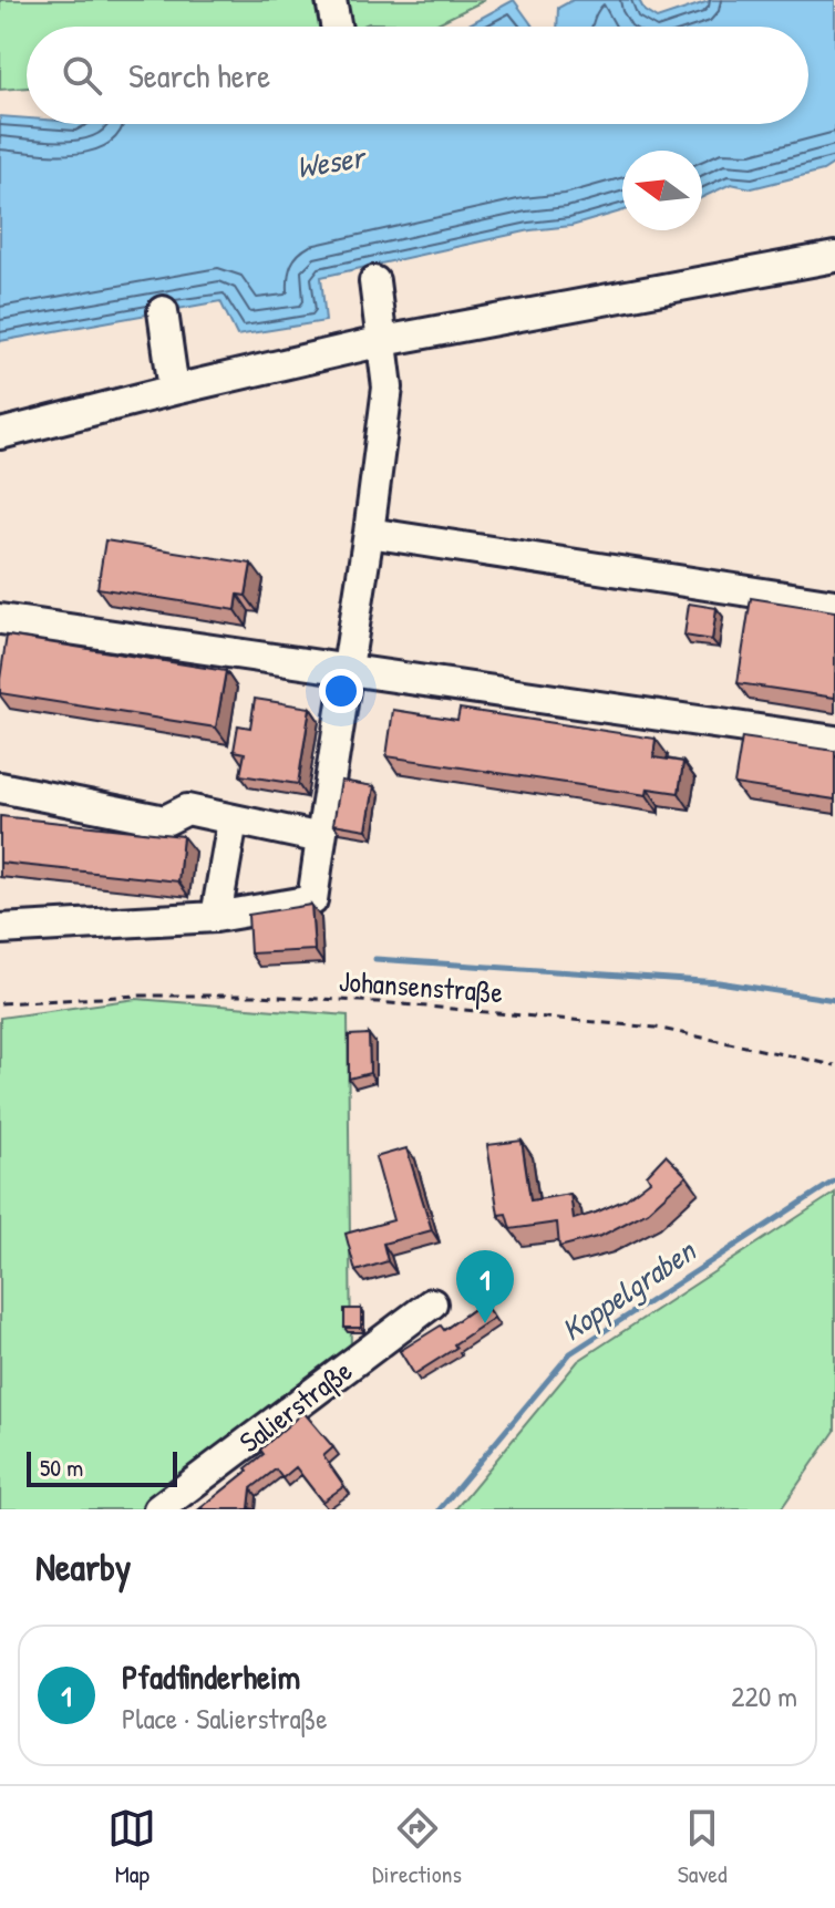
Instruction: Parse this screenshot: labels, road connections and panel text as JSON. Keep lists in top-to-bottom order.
{
  "streets": {
    "street": ["Salierstraße"],
    "path": ["Johansenstraße"]
  },
  "water": ["Weser", "Koppelgraben"],
  "scale_bar": "50 m",
  "north": "left",
  "page": {
    "search": "Search here",
    "pins": "1",
    "scale": "50 m",
    "heading": "Nearby",
    "list": [
      {
        "mark": "1",
        "name": "Pfadfinderheim",
        "note": "Place · Salierstraße",
        "value": "220 m"
      }
    ],
    "nav": ["Map", "Directions", "Saved"]
  }
}
